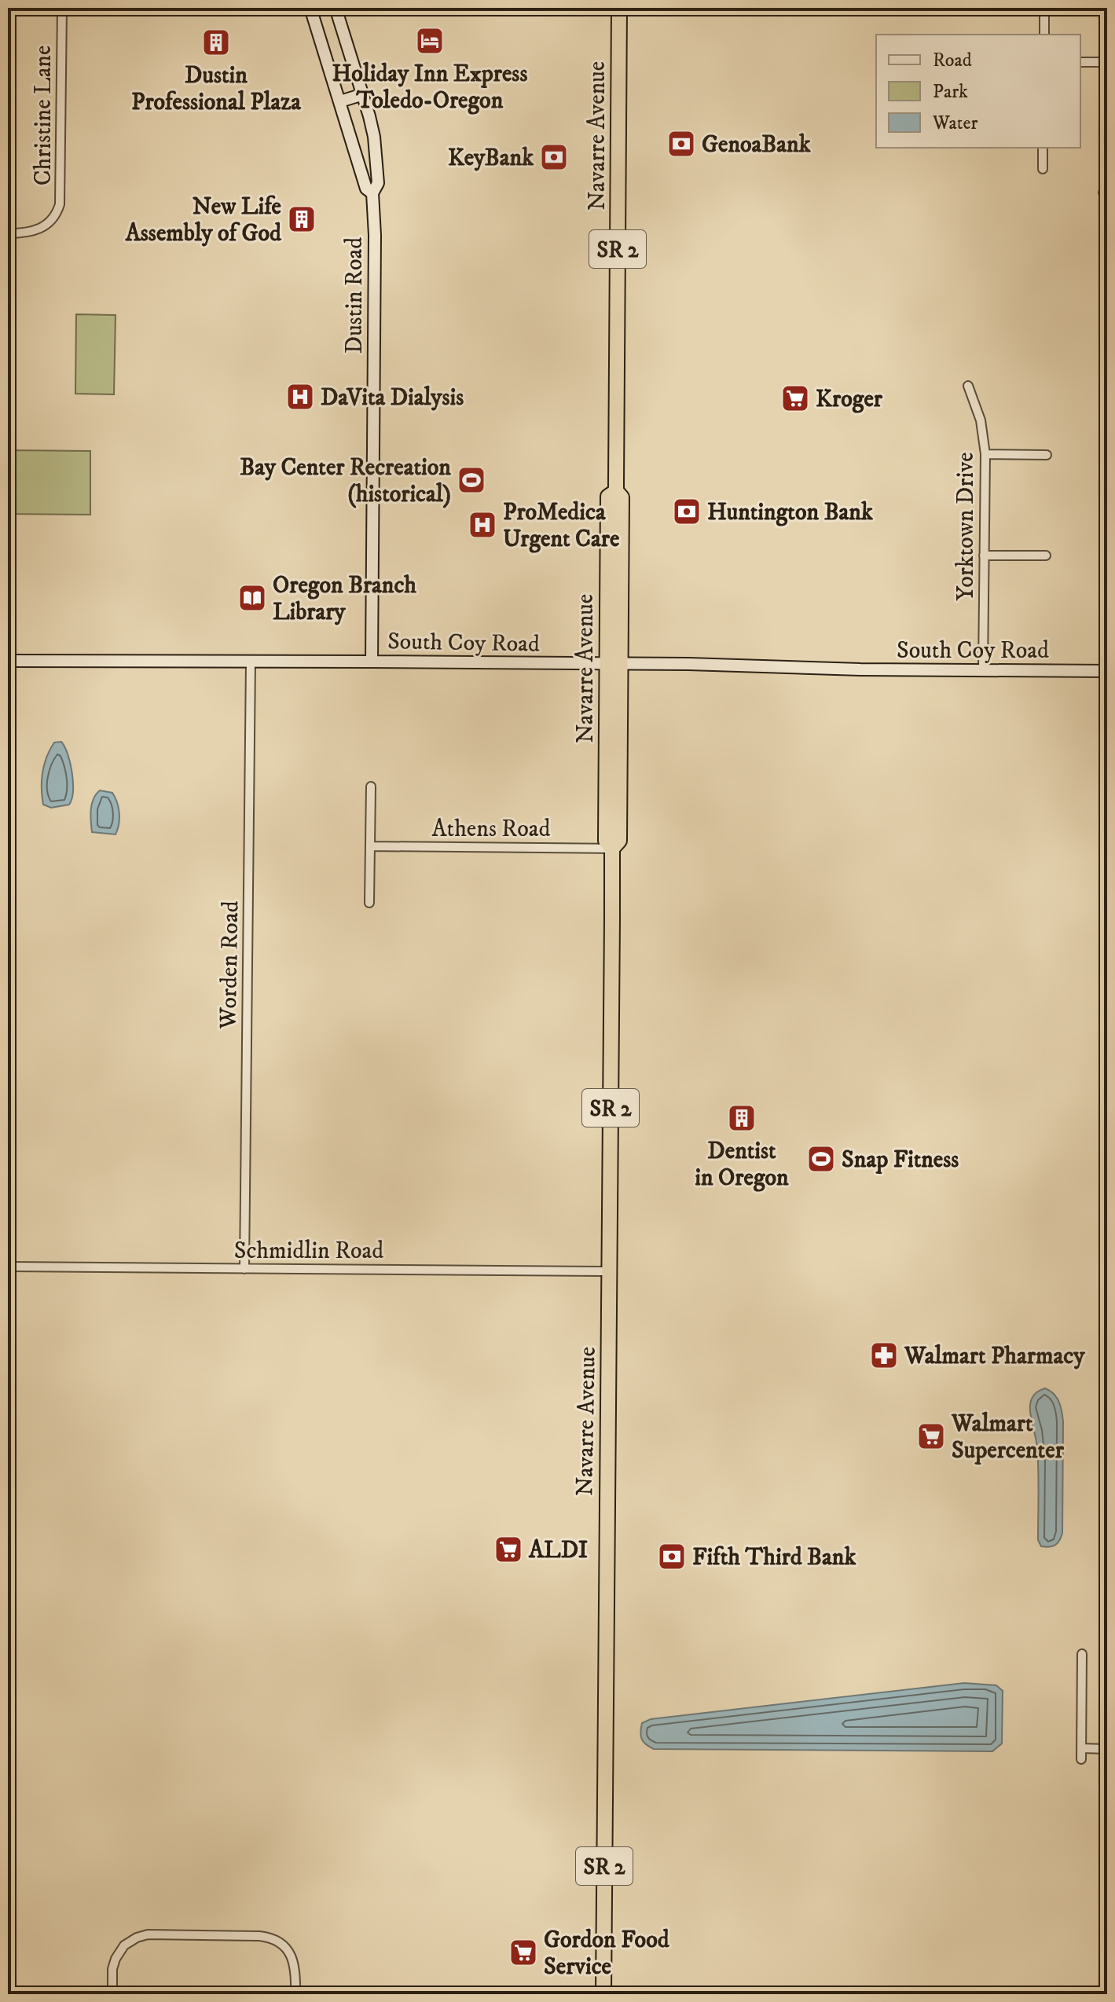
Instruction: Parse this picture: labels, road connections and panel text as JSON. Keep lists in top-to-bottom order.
{
  "streets": {
    "highway": ["Navarre Avenue", "SR 2"],
    "street": [
      "Christine Lane",
      "Dustin Road",
      "Yorktown Drive",
      "South Coy Road",
      "Athens Road",
      "Worden Road",
      "Schmidlin Road"
    ]
  },
  "crossings": [
    ["Navarre Avenue", "South Coy Road"],
    ["Navarre Avenue", "Athens Road"],
    ["Navarre Avenue", "Schmidlin Road"],
    ["Dustin Road", "South Coy Road"],
    ["Yorktown Drive", "South Coy Road"],
    ["South Coy Road", "Worden Road"],
    ["Worden Road", "Schmidlin Road"]
  ],
  "places": {
    "hotel": ["Holiday Inn Express Toledo-Oregon"],
    "building": ["Dustin Professional Plaza", "New Life Assembly of God", "Dentist in Oregon"],
    "bank": [
      "GenoaBank",
      "KeyBank",
      "Huntington Bank",
      "Fifth Third Bank"
    ],
    "hospital": ["DaVita Dialysis", "ProMedica Urgent Care"],
    "supermarket": [
      "Kroger",
      "Walmart Supercenter",
      "ALDI",
      "Gordon Food Service"
    ],
    "sports": ["Bay Center Recreation (historical)", "Snap Fitness"],
    "library": ["Oregon Branch Library"],
    "pharmacy": ["Walmart Pharmacy"]
  },
  "legend": ["Road", "Park", "Water"]
}
